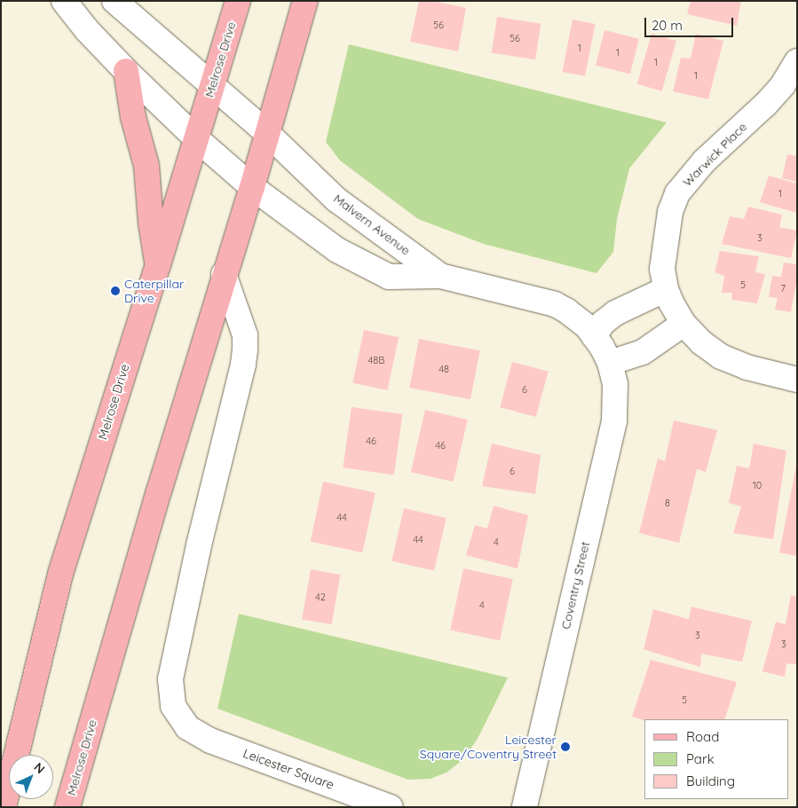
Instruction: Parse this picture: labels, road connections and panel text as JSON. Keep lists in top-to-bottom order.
{
  "streets": {
    "main road": ["Melrose Drive"],
    "street": [
      "Warwick Place",
      "Malvern Avenue",
      "Coventry Street",
      "Leicester Square"
    ]
  },
  "crossings": [
    ["Melrose Drive", "Malvern Avenue"],
    ["Melrose Drive", "Leicester Square"],
    ["Malvern Avenue", "Coventry Street"]
  ],
  "places": ["Caterpillar Drive", "Leicester Square/Coventry Street"],
  "house_numbers": [
    "56",
    "56",
    "1",
    "1",
    "1",
    "1",
    "1",
    "3",
    "5",
    "7",
    "48B",
    "48",
    "6",
    "46",
    "46",
    "6",
    "10",
    "8",
    "44",
    "44",
    "4",
    "42",
    "4",
    "3",
    "3",
    "5"
  ],
  "legend": ["Road", "Park", "Building"],
  "scale_bar": "20 m",
  "north": "top right"
}
